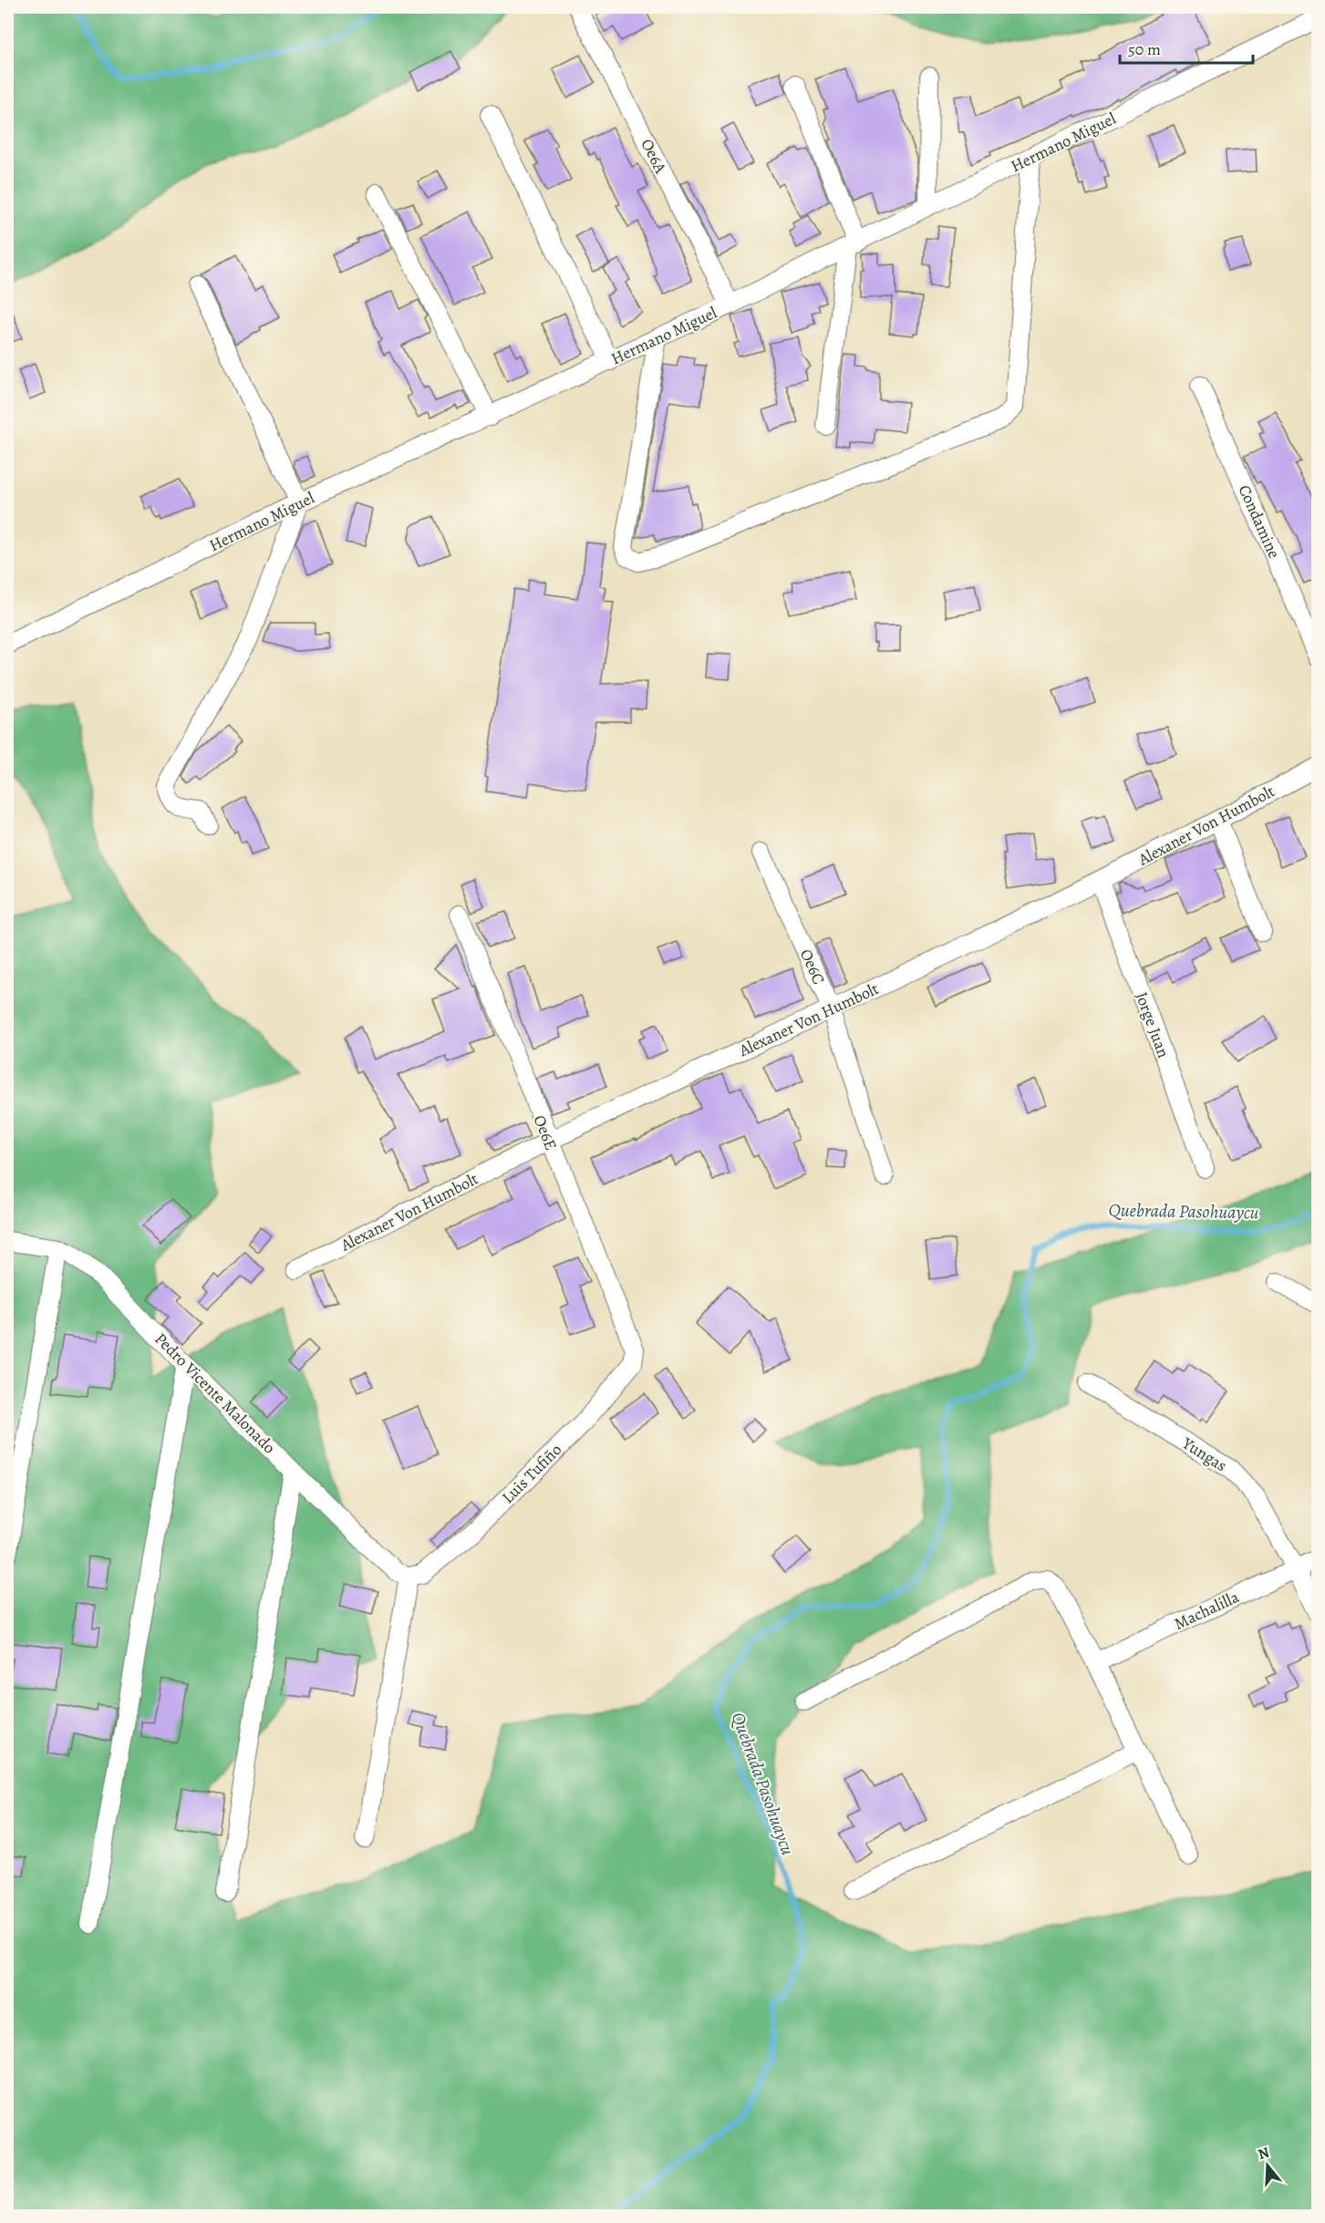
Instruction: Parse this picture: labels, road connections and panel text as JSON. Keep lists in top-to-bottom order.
{
  "streets": {
    "street": [
      "Hermano Miguel",
      "Oe6A",
      "Condamine",
      "Alexaner Von Humbolt",
      "Oe6C",
      "Jorge Juan",
      "Oe6E",
      "Pedro Vicente Malonado",
      "Yungas",
      "Luis Tufiño",
      "Machalilla"
    ]
  },
  "crossings": [
    ["Hermano Miguel", "Oe6A"],
    ["Alexaner Von Humbolt", "Oe6C"],
    ["Alexaner Von Humbolt", "Jorge Juan"],
    ["Alexaner Von Humbolt", "Oe6E"],
    ["Oe6E", "Luis Tufiño"],
    ["Pedro Vicente Malonado", "Luis Tufiño"],
    ["Yungas", "Machalilla"]
  ],
  "water": ["Quebrada Pasohuaycu"],
  "scale_bar": "50 m",
  "north": "top"
}
